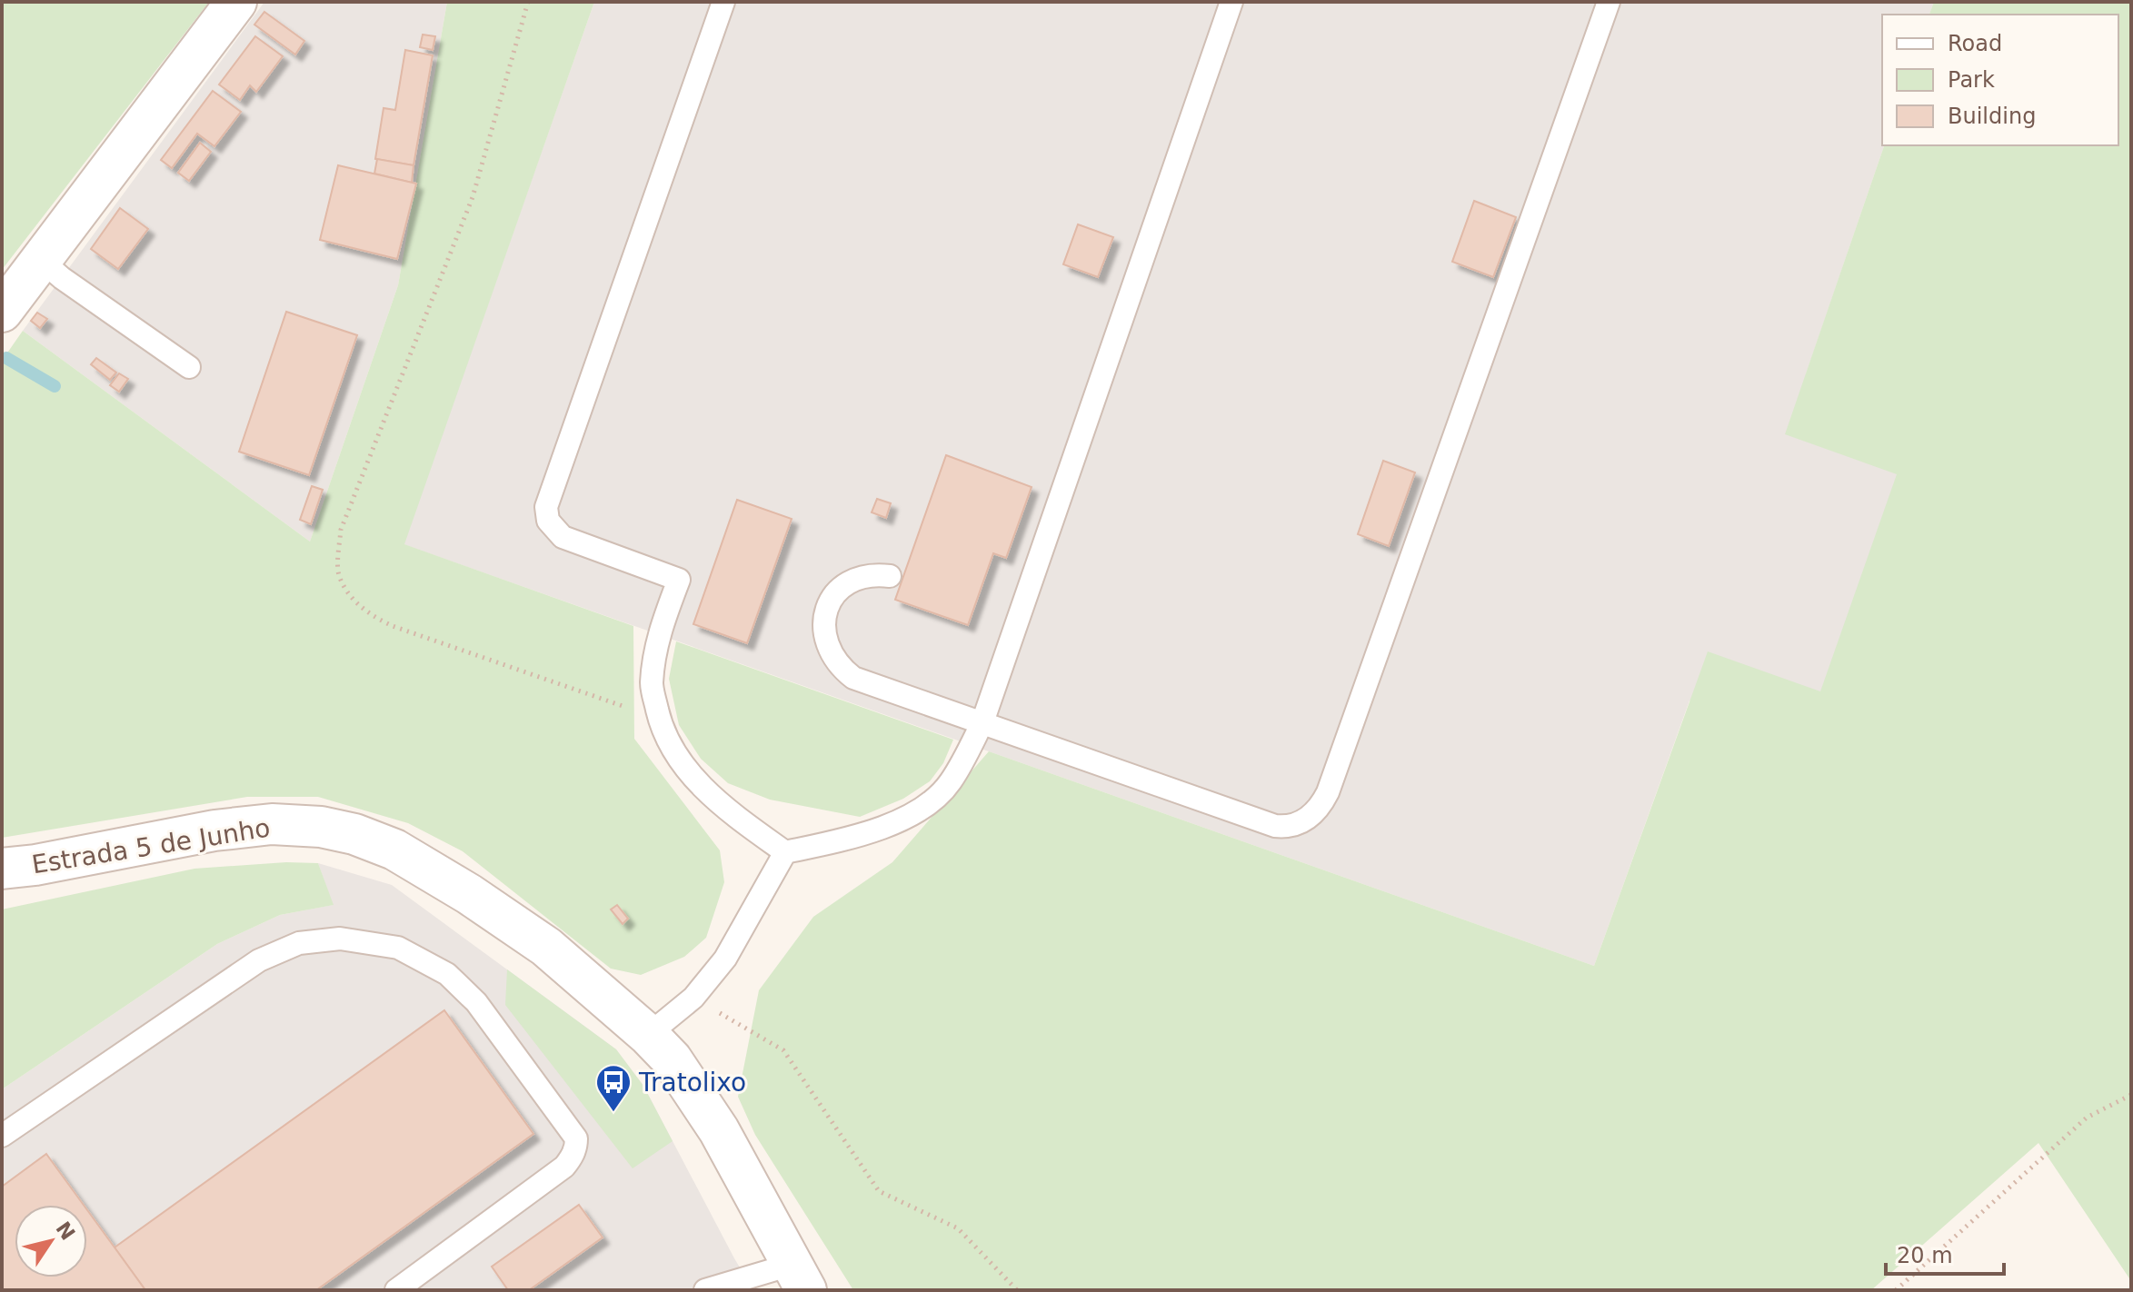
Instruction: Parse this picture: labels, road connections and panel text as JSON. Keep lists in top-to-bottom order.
{
  "streets": {
    "street": ["Estrada 5 de Junho"]
  },
  "places": {
    "bus stop": ["Tratolixo"]
  },
  "legend": ["Road", "Park", "Building"],
  "scale_bar": "20 m",
  "north": "top right"
}
